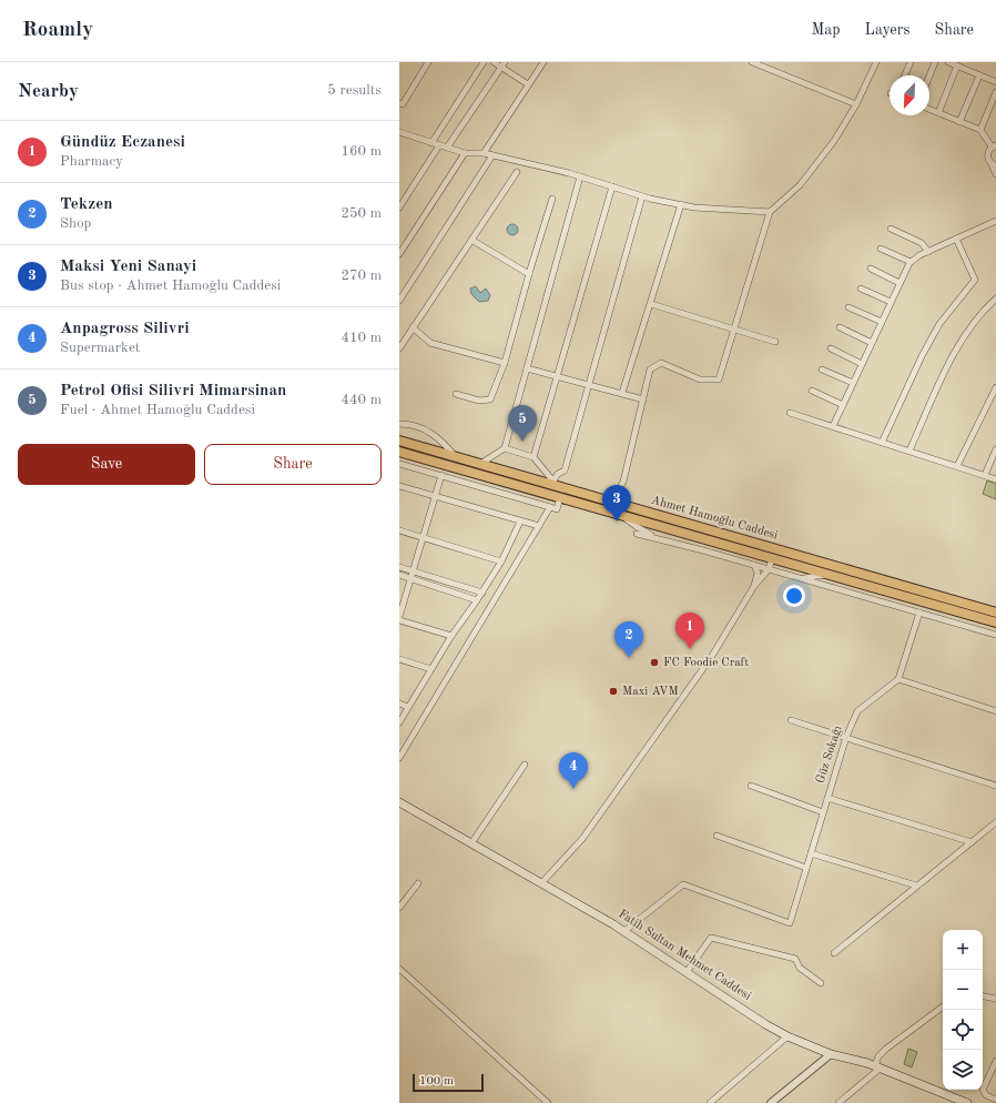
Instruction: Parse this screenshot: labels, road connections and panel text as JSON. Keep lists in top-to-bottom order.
{
  "streets": {
    "highway": ["Ahmet Hamoğlu Caddesi"],
    "main road": ["Fatih Sultan Mehmet Caddesi"],
    "street": ["Güz Sokağı"]
  },
  "crossings": [
    ["Güz Sokağı", "Fatih Sultan Mehmet Caddesi"]
  ],
  "places": ["FC Foodie Craft", "Maxi AVM"],
  "scale_bar": "100 m",
  "north": "bottom left",
  "page": {
    "header": "Roamly",
    "nav": ["Map", "Layers", "Share"],
    "heading": ["Nearby", "5 results"],
    "list": [
      {
        "mark": "1",
        "name": "Gündüz Eczanesi",
        "note": "Pharmacy",
        "value": "160 m"
      },
      {
        "mark": "2",
        "name": "Tekzen",
        "note": "Shop",
        "value": "250 m"
      },
      {
        "mark": "3",
        "name": "Maksi Yeni Sanayi",
        "note": "Bus stop · Ahmet Hamoğlu Caddesi",
        "value": "270 m"
      },
      {
        "mark": "4",
        "name": "Anpagross Silivri",
        "note": "Supermarket",
        "value": "410 m"
      },
      {
        "mark": "5",
        "name": "Petrol Ofisi Silivri Mimarsinan",
        "note": "Fuel · Ahmet Hamoğlu Caddesi",
        "value": "440 m"
      }
    ],
    "pins": [
      "5",
      "3",
      "1",
      "2",
      "4"
    ],
    "buttons": ["Save", "Share"],
    "map_buttons": ["+", "−"],
    "scale": "100 m"
  }
}
